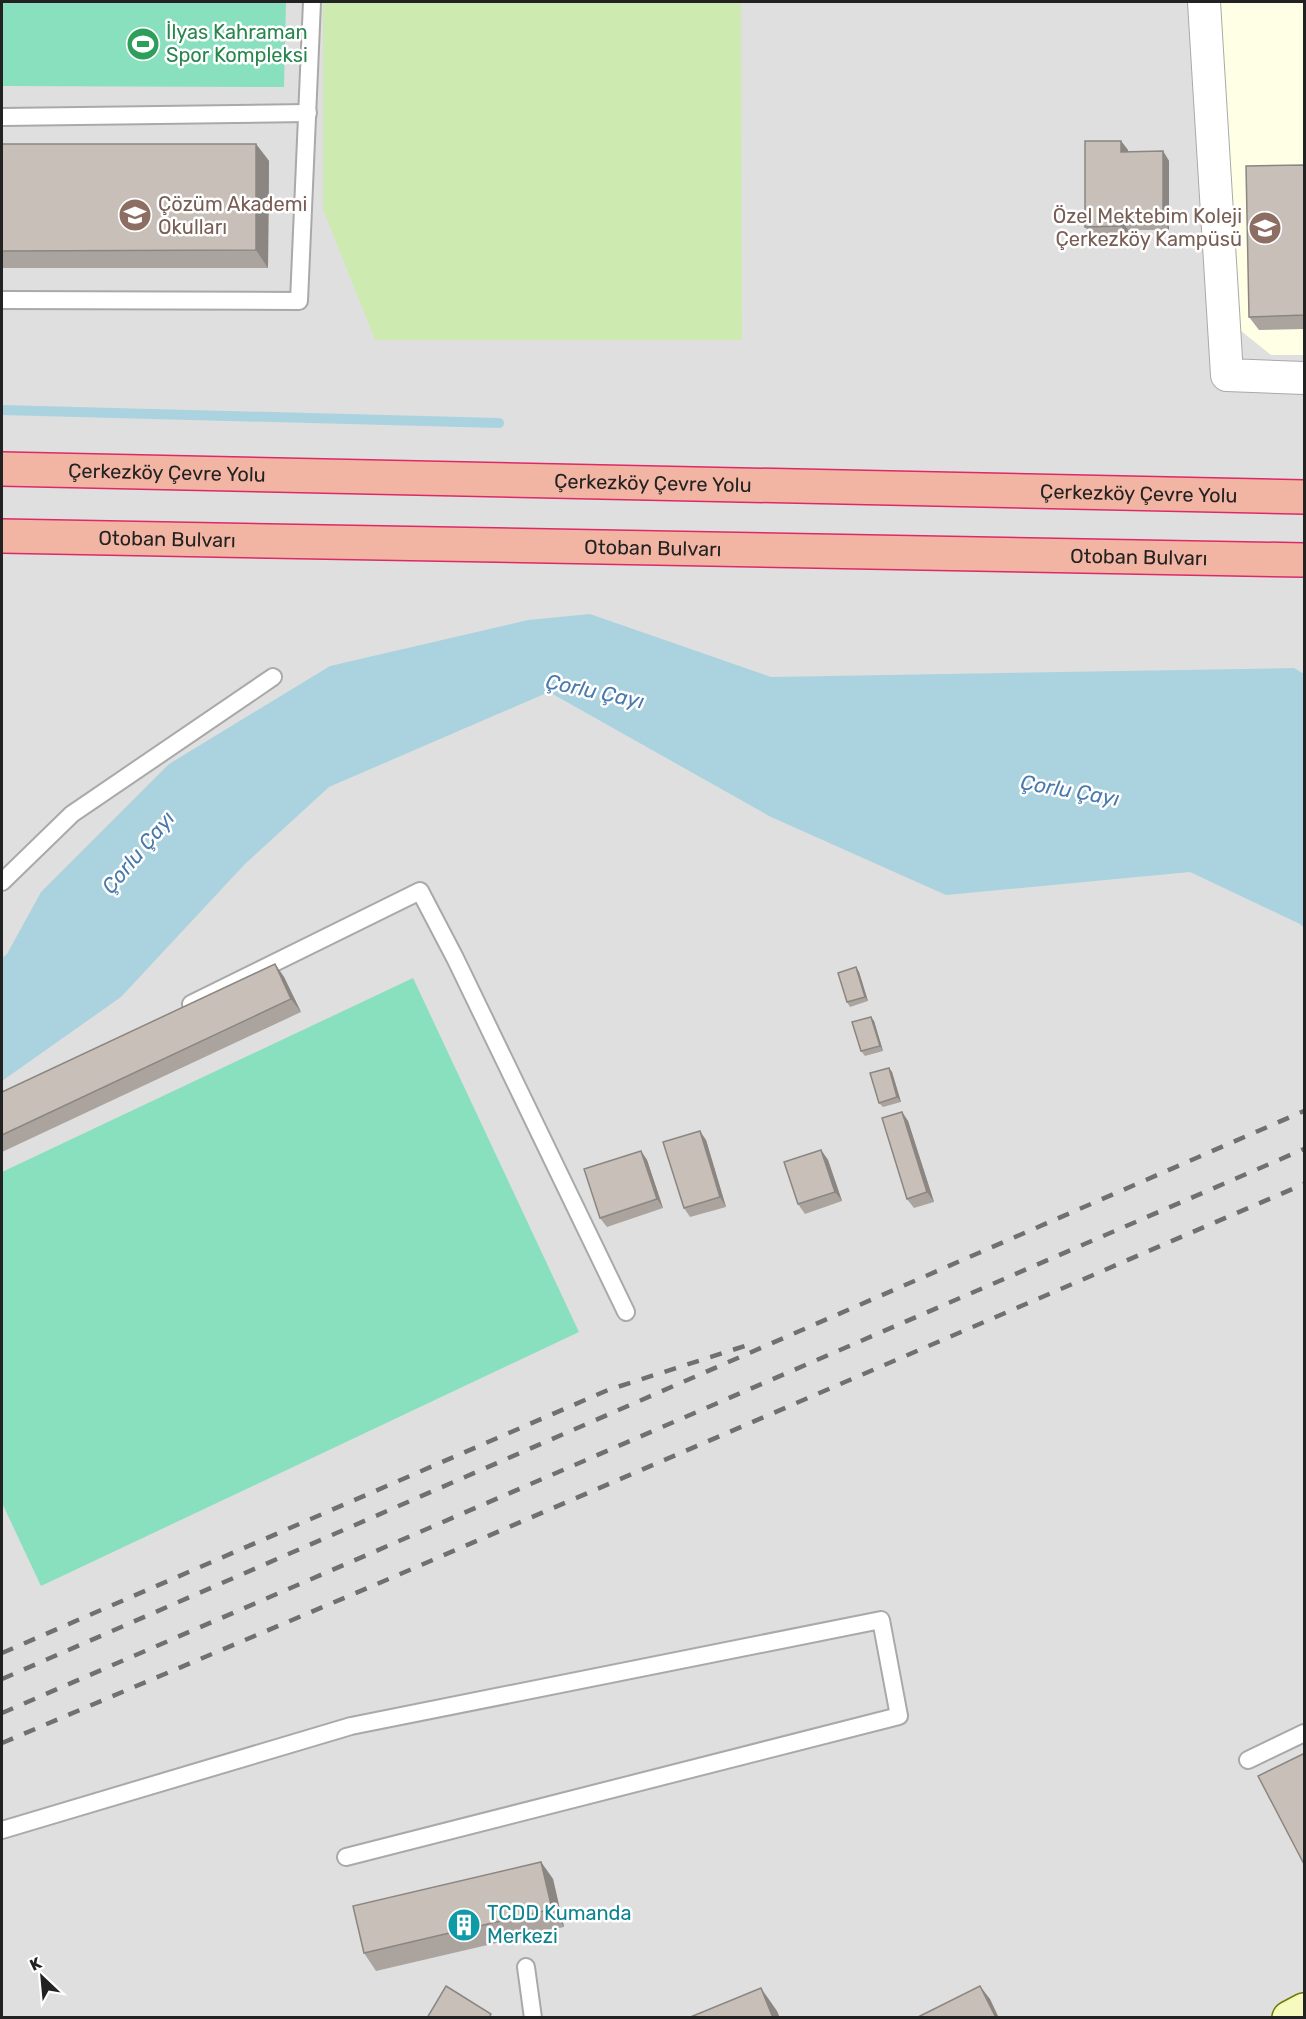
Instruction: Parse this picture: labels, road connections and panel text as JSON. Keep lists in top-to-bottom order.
{
  "streets": {
    "highway": ["Çerkezköy Çevre Yolu", "Otoban Bulvarı"]
  },
  "water": ["Çorlu Çayı"],
  "places": {
    "sports": ["İlyas Kahraman Spor Kompleksi"],
    "school or university": ["Çözüm Akademi Okulları", "Özel Mektebim Koleji Çerkezköy Kampüsü"],
    "building": ["TCDD Kumanda Merkezi"]
  },
  "north": "top left"
}
